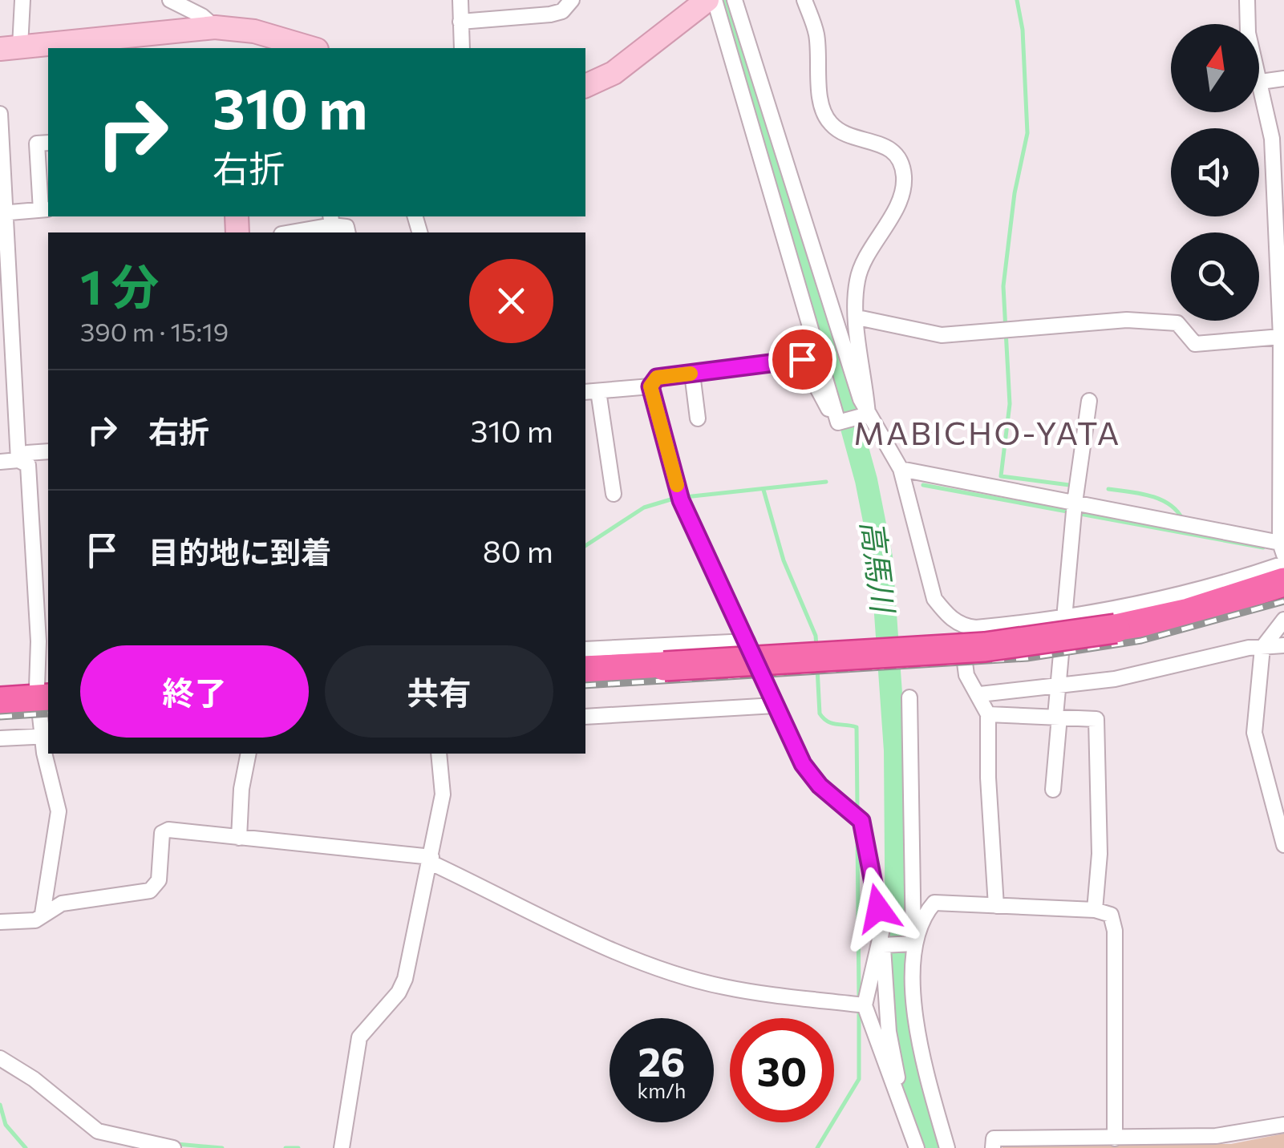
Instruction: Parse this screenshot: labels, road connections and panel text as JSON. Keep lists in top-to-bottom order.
{
  "districts": ["MABICHO-YATA"],
  "water": ["高馬川"],
  "north": "top",
  "page": {
    "turn": ["310 m", "右折"],
    "heading": ["1 分", "390 m · 15:19"],
    "list": [
      {
        "name": "右折",
        "value": "310 m"
      },
      {
        "name": "目的地に到着",
        "value": "80 m"
      }
    ],
    "buttons": ["終了", "共有"],
    "speed": "26 km/h",
    "limit": "30"
  }
}
